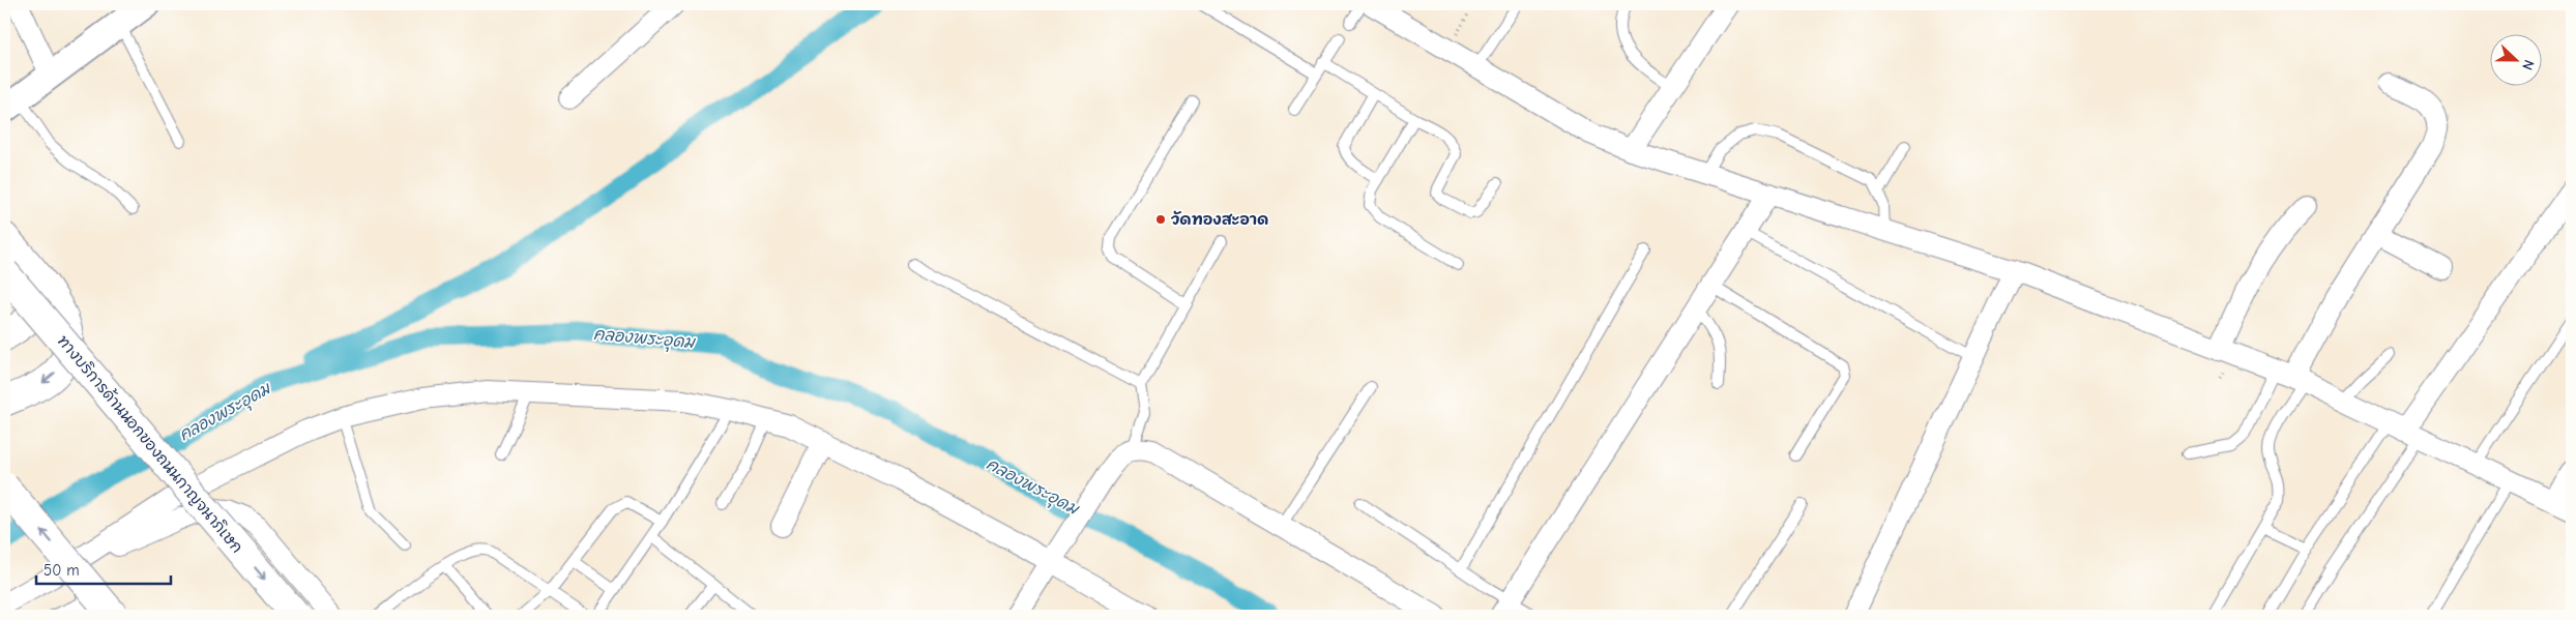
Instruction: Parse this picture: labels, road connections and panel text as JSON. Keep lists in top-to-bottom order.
{
  "streets": {
    "main road": ["ทางบริการด้านนอกของถนนกาญจนาภิเษก"]
  },
  "water": ["คลองพระอุดม"],
  "places": ["วัดทองสะอาด"],
  "scale_bar": "50 m",
  "north": "right"
}
